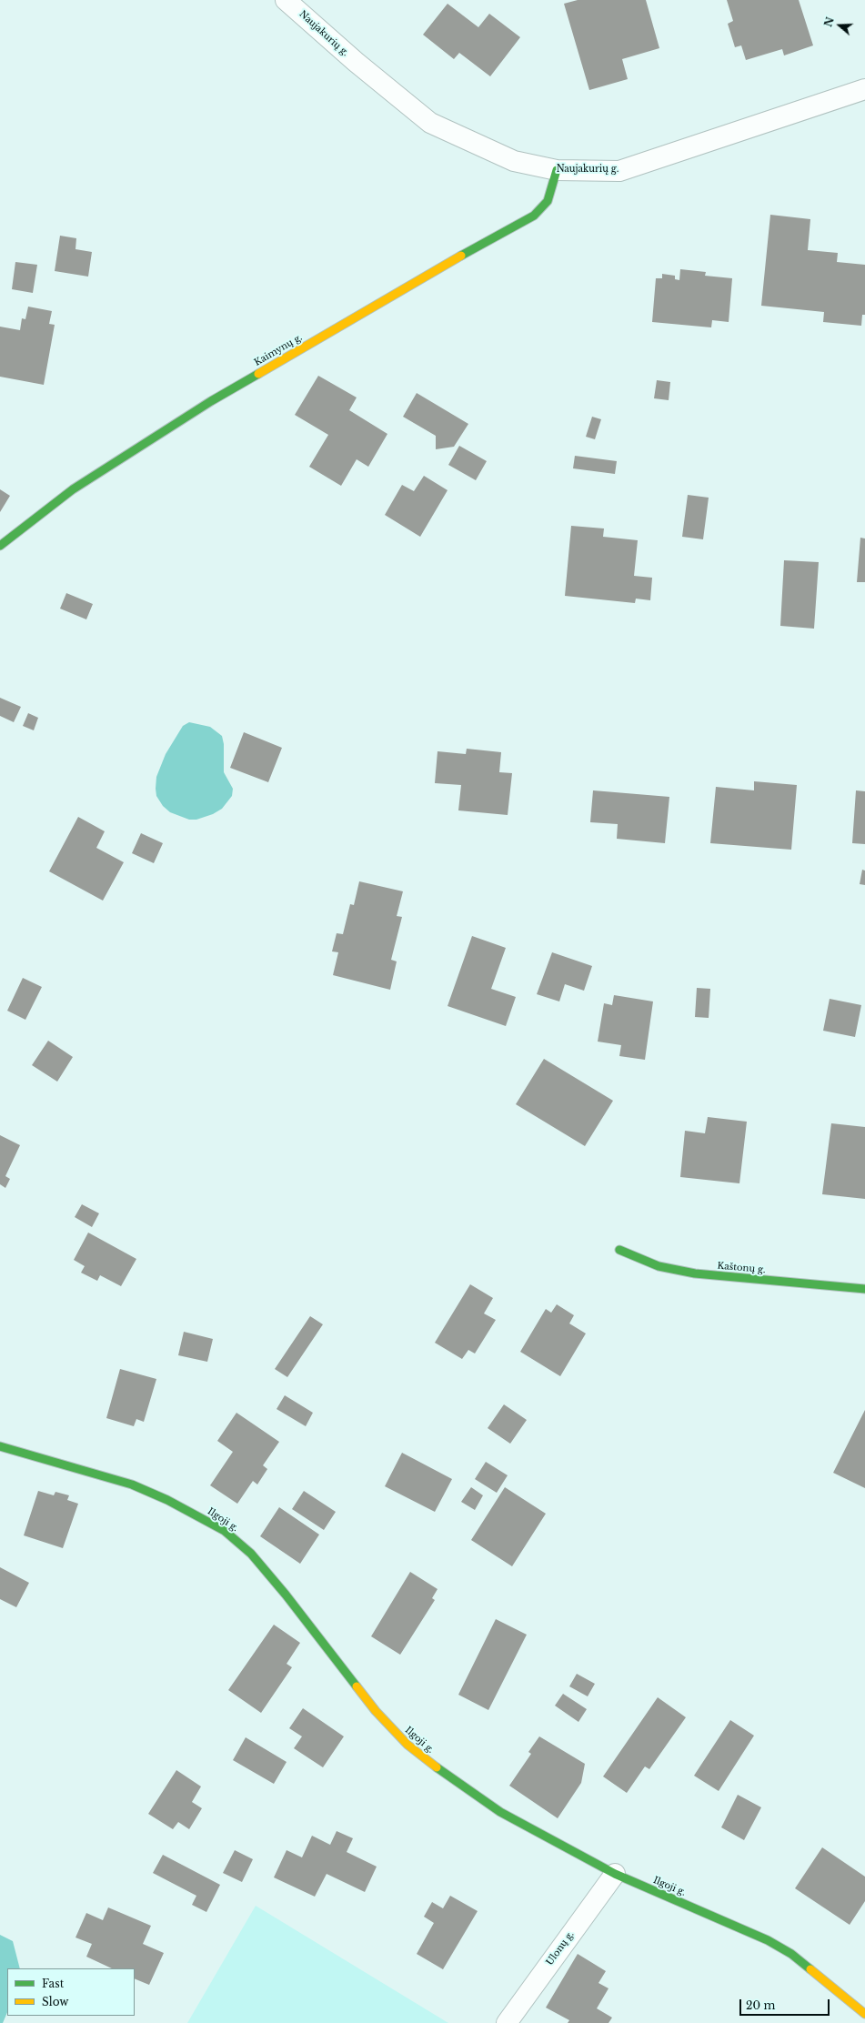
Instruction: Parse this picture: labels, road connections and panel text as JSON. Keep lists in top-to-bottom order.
{
  "streets": {
    "street": [
      "Naujakurių g.",
      "Kaimynų g.",
      "Kaštonų g.",
      "Ilgoji g.",
      "Ulonų g."
    ]
  },
  "crossings": [
    ["Naujakurių g.", "Kaimynų g."],
    ["Ilgoji g.", "Ulonų g."]
  ],
  "legend": ["Fast", "Slow"],
  "scale_bar": "20 m",
  "north": "left"
}
